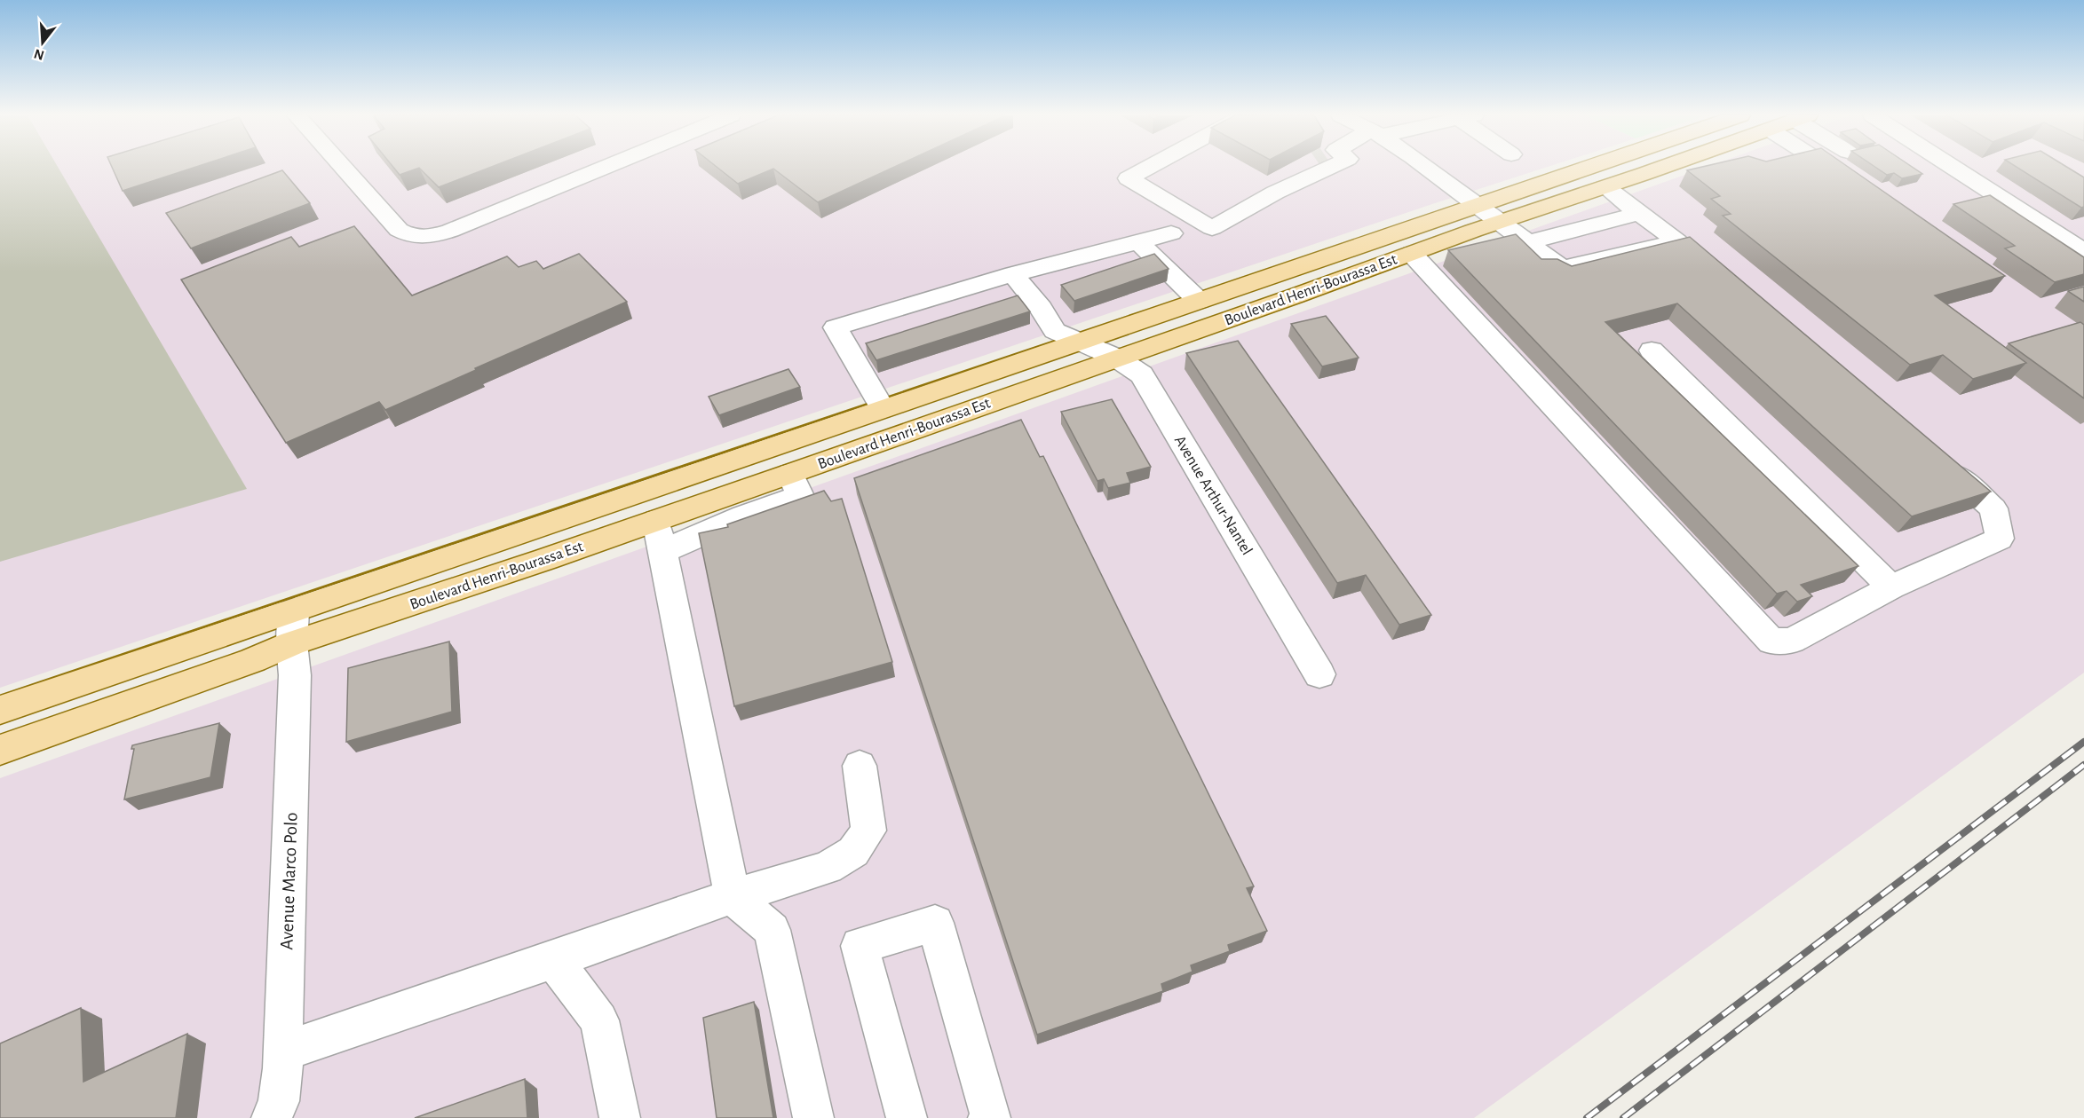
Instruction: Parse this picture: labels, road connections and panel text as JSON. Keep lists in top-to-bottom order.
{
  "streets": {
    "main road": ["Boulevard Henri-Bourassa Est"],
    "street": ["Avenue Arthur-Nantel", "Avenue Marco Polo"]
  },
  "crossings": [
    ["Boulevard Henri-Bourassa Est", "Avenue Arthur-Nantel"],
    ["Boulevard Henri-Bourassa Est", "Avenue Marco Polo"]
  ],
  "north": "bottom"
}
